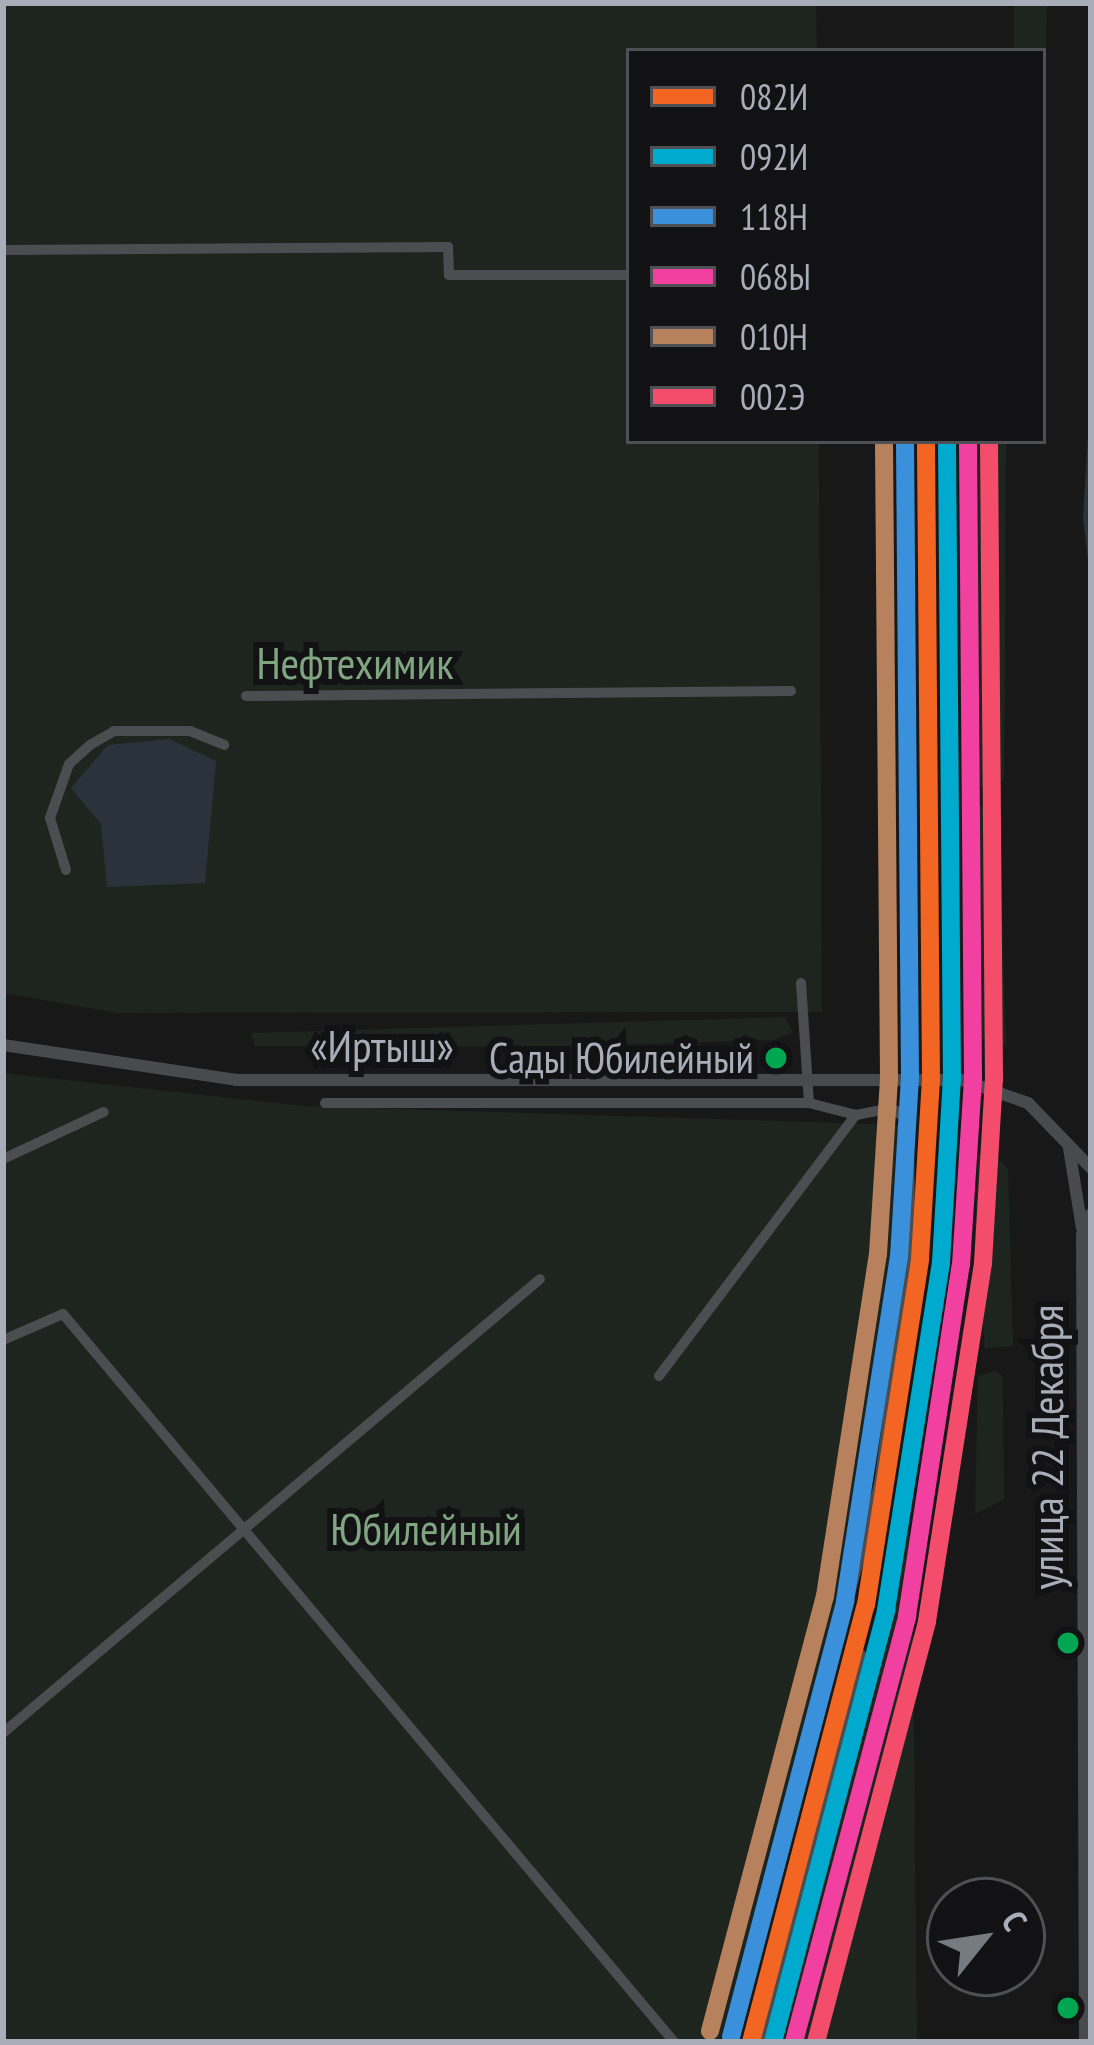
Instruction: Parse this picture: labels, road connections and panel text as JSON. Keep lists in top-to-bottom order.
{
  "streets": {
    "main road": ["«Иртыш»", "улица 22 Декабря"]
  },
  "parks": ["Нефтехимик", "Юбилейный"],
  "places": ["Сады Юбилейный"],
  "lines": [
    "transit line 082И",
    "transit line 092И",
    "transit line 118Н",
    "transit line 068Ы",
    "transit line 010Н",
    "transit line 002Э"
  ],
  "legend": [
    "082И",
    "092И",
    "118Н",
    "068Ы",
    "010Н",
    "002Э"
  ],
  "north": "top right"
}
